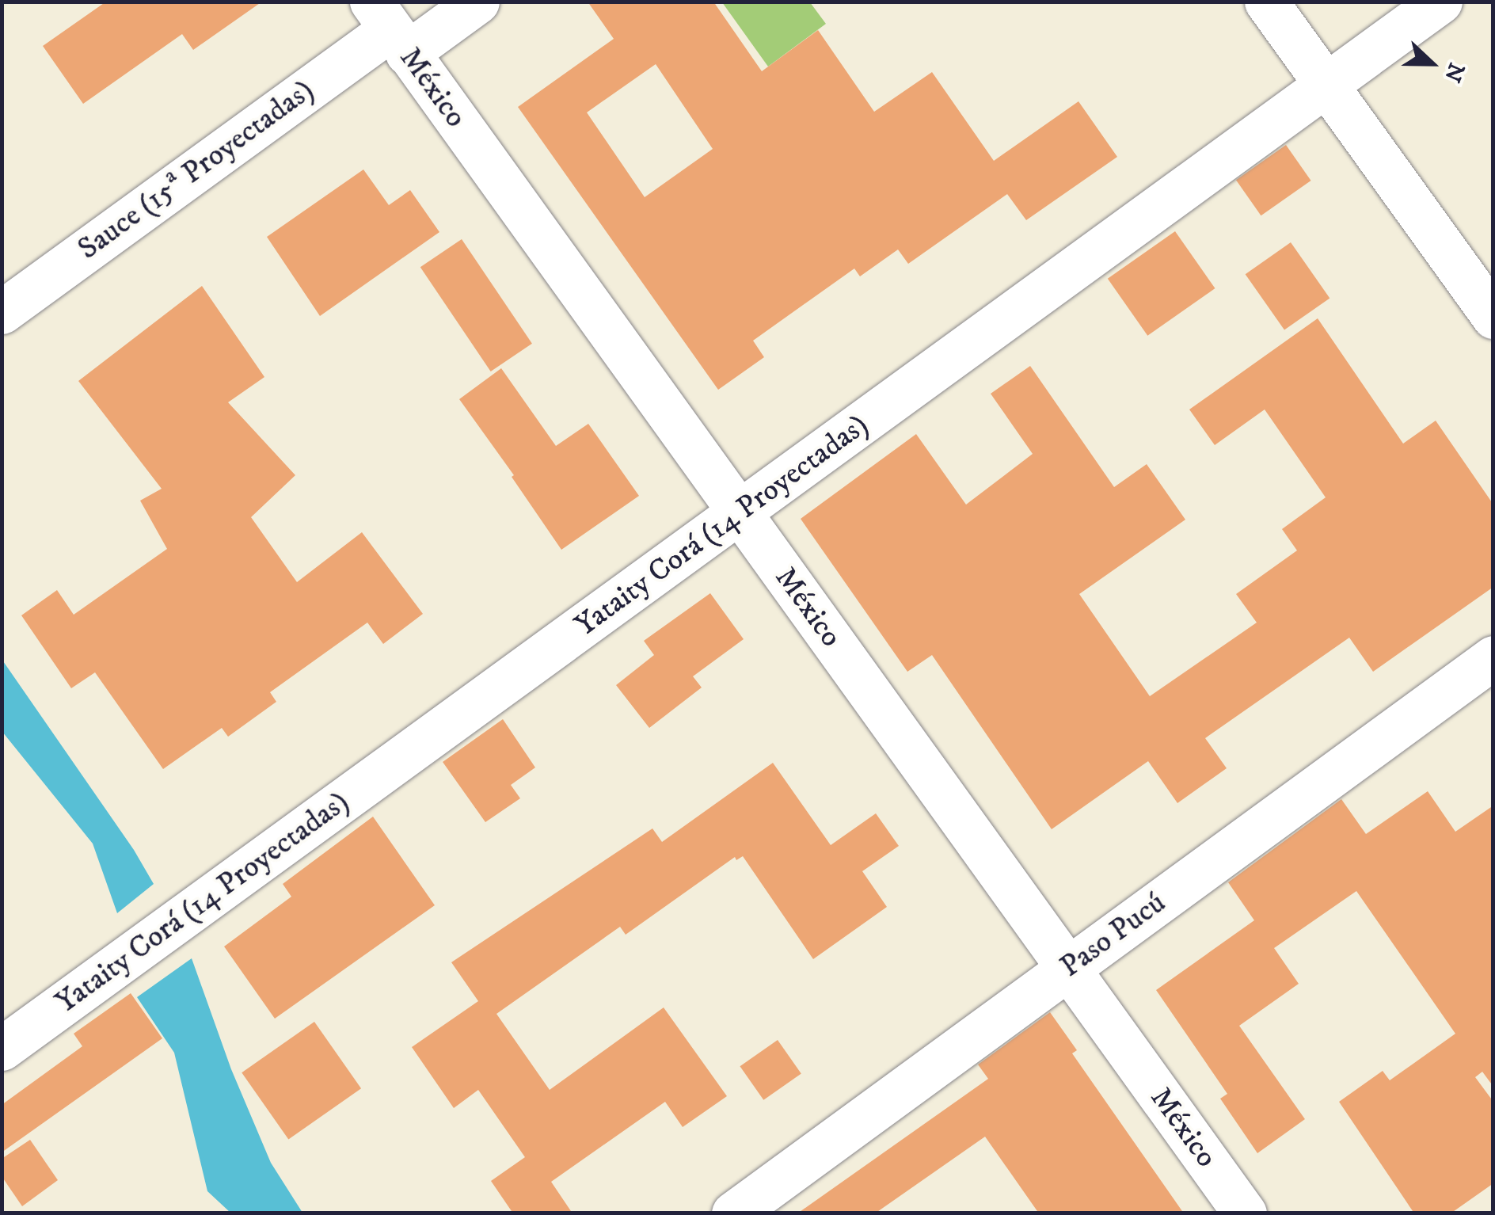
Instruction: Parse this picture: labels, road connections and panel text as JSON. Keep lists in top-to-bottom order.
{
  "streets": {
    "street": [
      "México",
      "Sauce (15ª Proyectadas)",
      "Yataity Corá (14 Proyectadas)",
      "Paso Pucú"
    ]
  },
  "crossings": [
    ["México", "Sauce (15ª Proyectadas)"],
    ["México", "Yataity Corá (14 Proyectadas)"],
    ["México", "Paso Pucú"]
  ],
  "north": "right"
}
